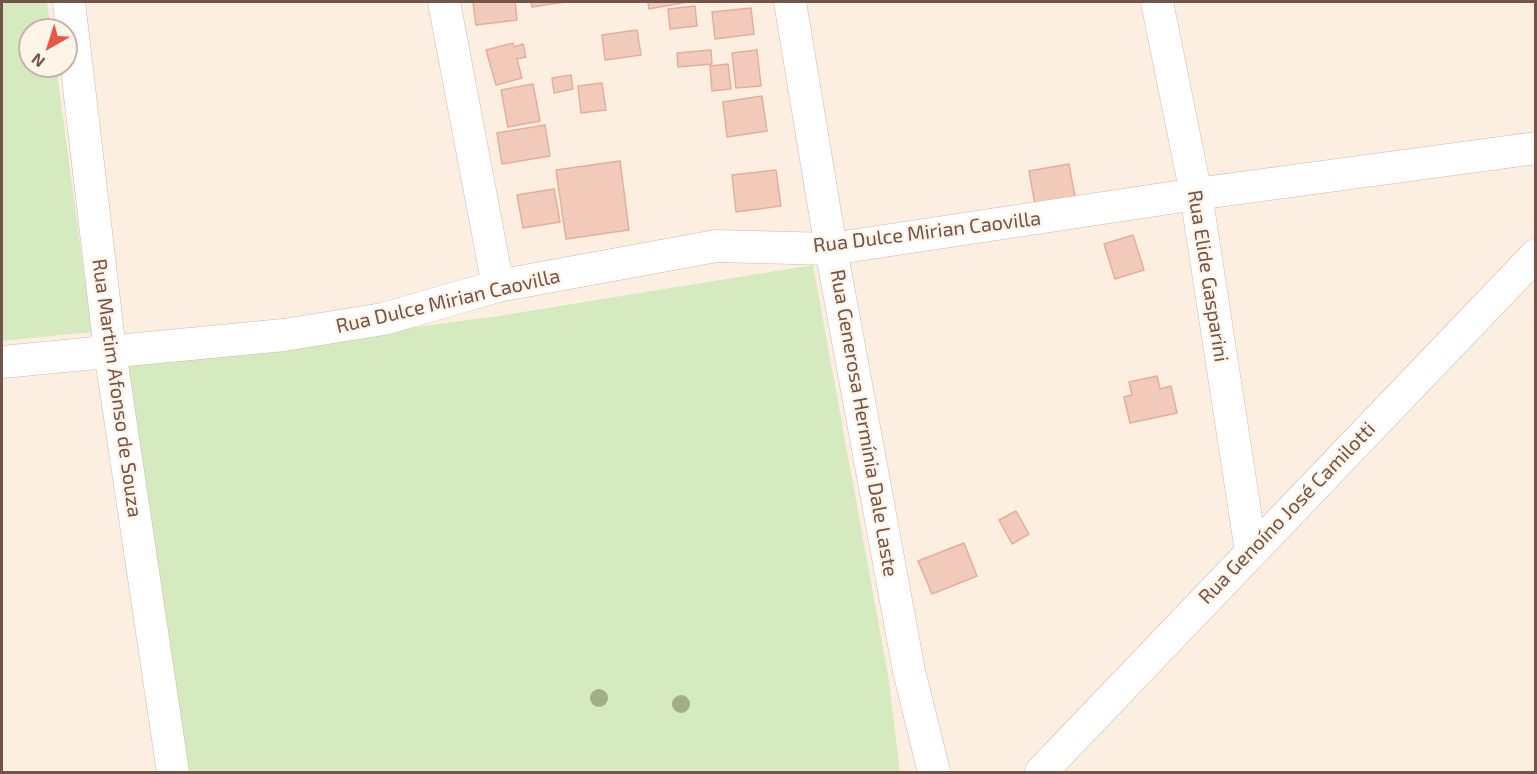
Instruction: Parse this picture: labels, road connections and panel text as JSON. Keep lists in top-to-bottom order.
{
  "streets": {
    "street": [
      "Rua Dulce Mirian Caovilla",
      "Rua Elide Gasparini",
      "Rua Martim Afonso de Souza",
      "Rua Generosa Hermínia Dale Laste",
      "Rua Genoíno José Camilotti"
    ]
  },
  "crossings": [
    ["Rua Dulce Mirian Caovilla", "Rua Elide Gasparini"],
    ["Rua Dulce Mirian Caovilla", "Rua Martim Afonso de Souza"],
    ["Rua Dulce Mirian Caovilla", "Rua Generosa Hermínia Dale Laste"],
    ["Rua Elide Gasparini", "Rua Genoíno José Camilotti"]
  ],
  "north": "bottom left"
}
